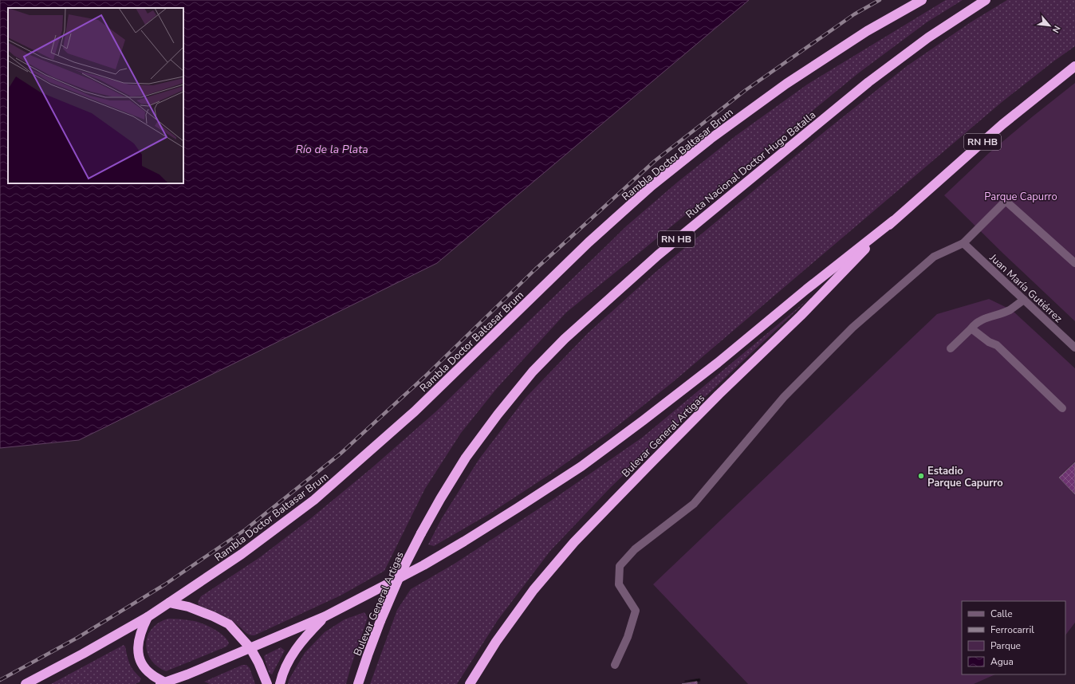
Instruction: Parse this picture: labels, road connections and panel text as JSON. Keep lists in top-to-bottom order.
{
  "streets": {
    "highway": [
      "RN HB",
      "Rambla Doctor Baltasar Brum",
      "Ruta Nacional Doctor Hugo Batalla",
      "Bulevar General Artigas"
    ],
    "street": ["Juan María Gutiérrez"]
  },
  "crossings": [
    ["RN HB", "Bulevar General Artigas"],
    ["Ruta Nacional Doctor Hugo Batalla", "Bulevar General Artigas"]
  ],
  "water": ["Río de la Plata"],
  "parks": ["Parque Capurro"],
  "places": ["Estadio Parque Capurro"],
  "legend": [
    "Calle",
    "Ferrocarril",
    "Parque",
    "Agua"
  ],
  "north": "bottom right"
}
